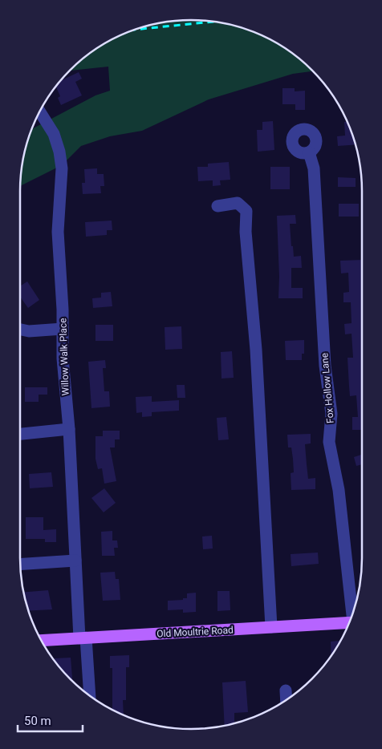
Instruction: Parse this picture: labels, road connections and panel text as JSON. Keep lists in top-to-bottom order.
{
  "streets": {
    "main road": ["Old Moultrie Road"],
    "street": ["Willow Walk Place", "Fox Hollow Lane"]
  },
  "crossings": [
    ["Willow Walk Place", "Old Moultrie Road"]
  ],
  "scale_bar": "50 m"
}
